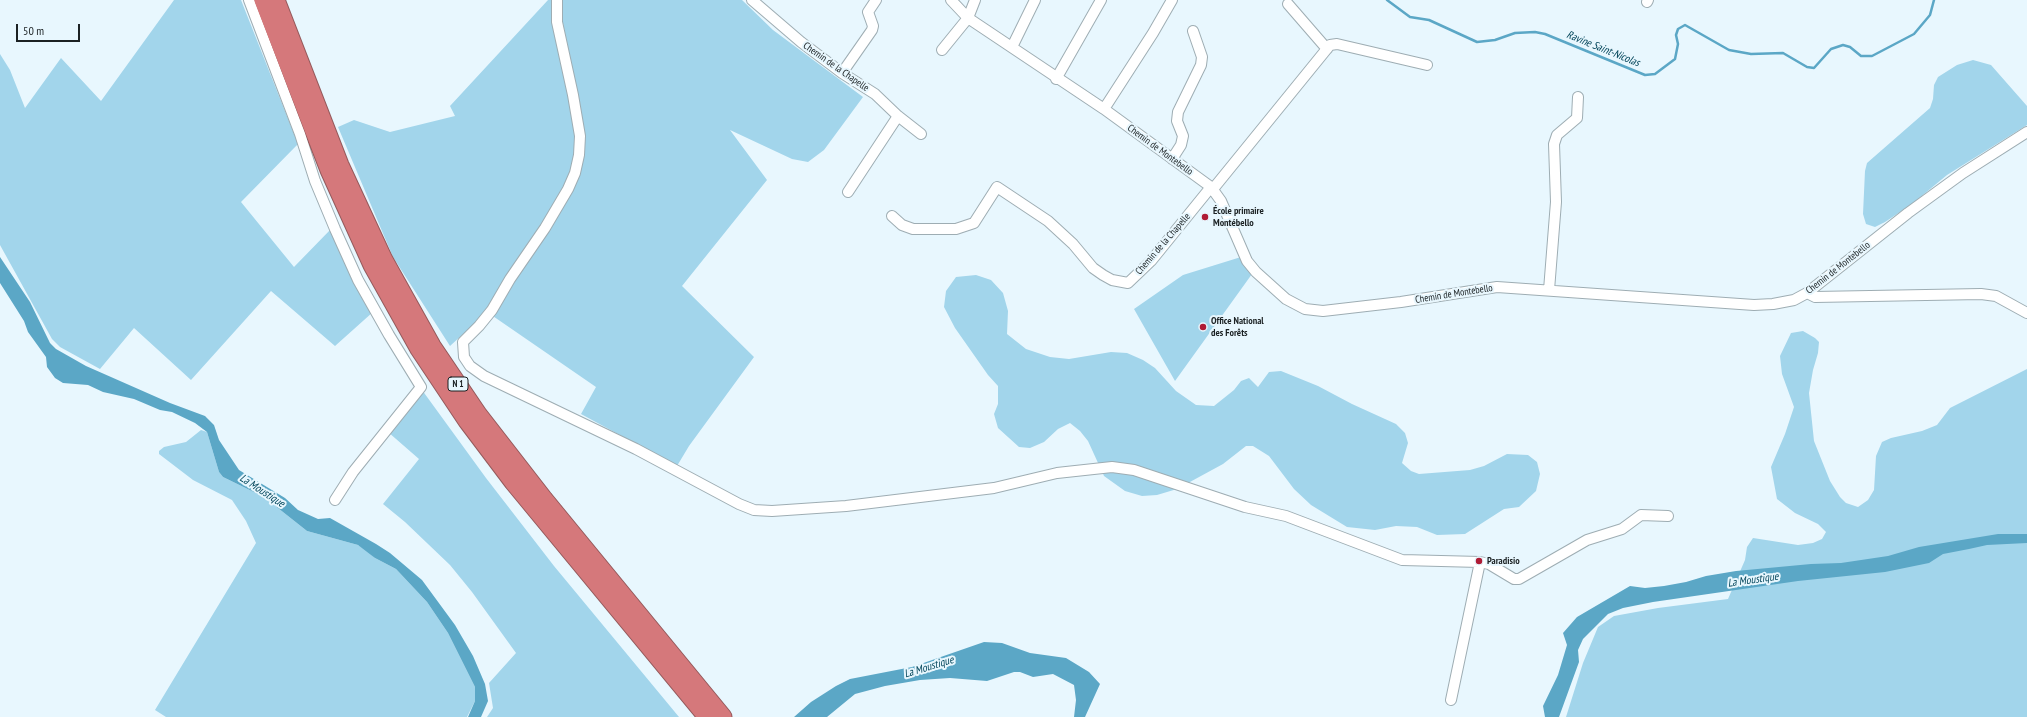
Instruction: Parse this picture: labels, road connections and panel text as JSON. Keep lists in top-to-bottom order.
{
  "streets": {
    "highway": ["N 1"],
    "street": ["Chemin de la Chapelle", "Chemin de Montebello"]
  },
  "crossings": [
    ["Chemin de la Chapelle", "Chemin de Montebello"]
  ],
  "water": ["Ravine Saint-Nicolas", "La Moustique"],
  "places": ["École primaire Montébello", "Office National des Forêts", "Paradisio"],
  "scale_bar": "50 m"
}
